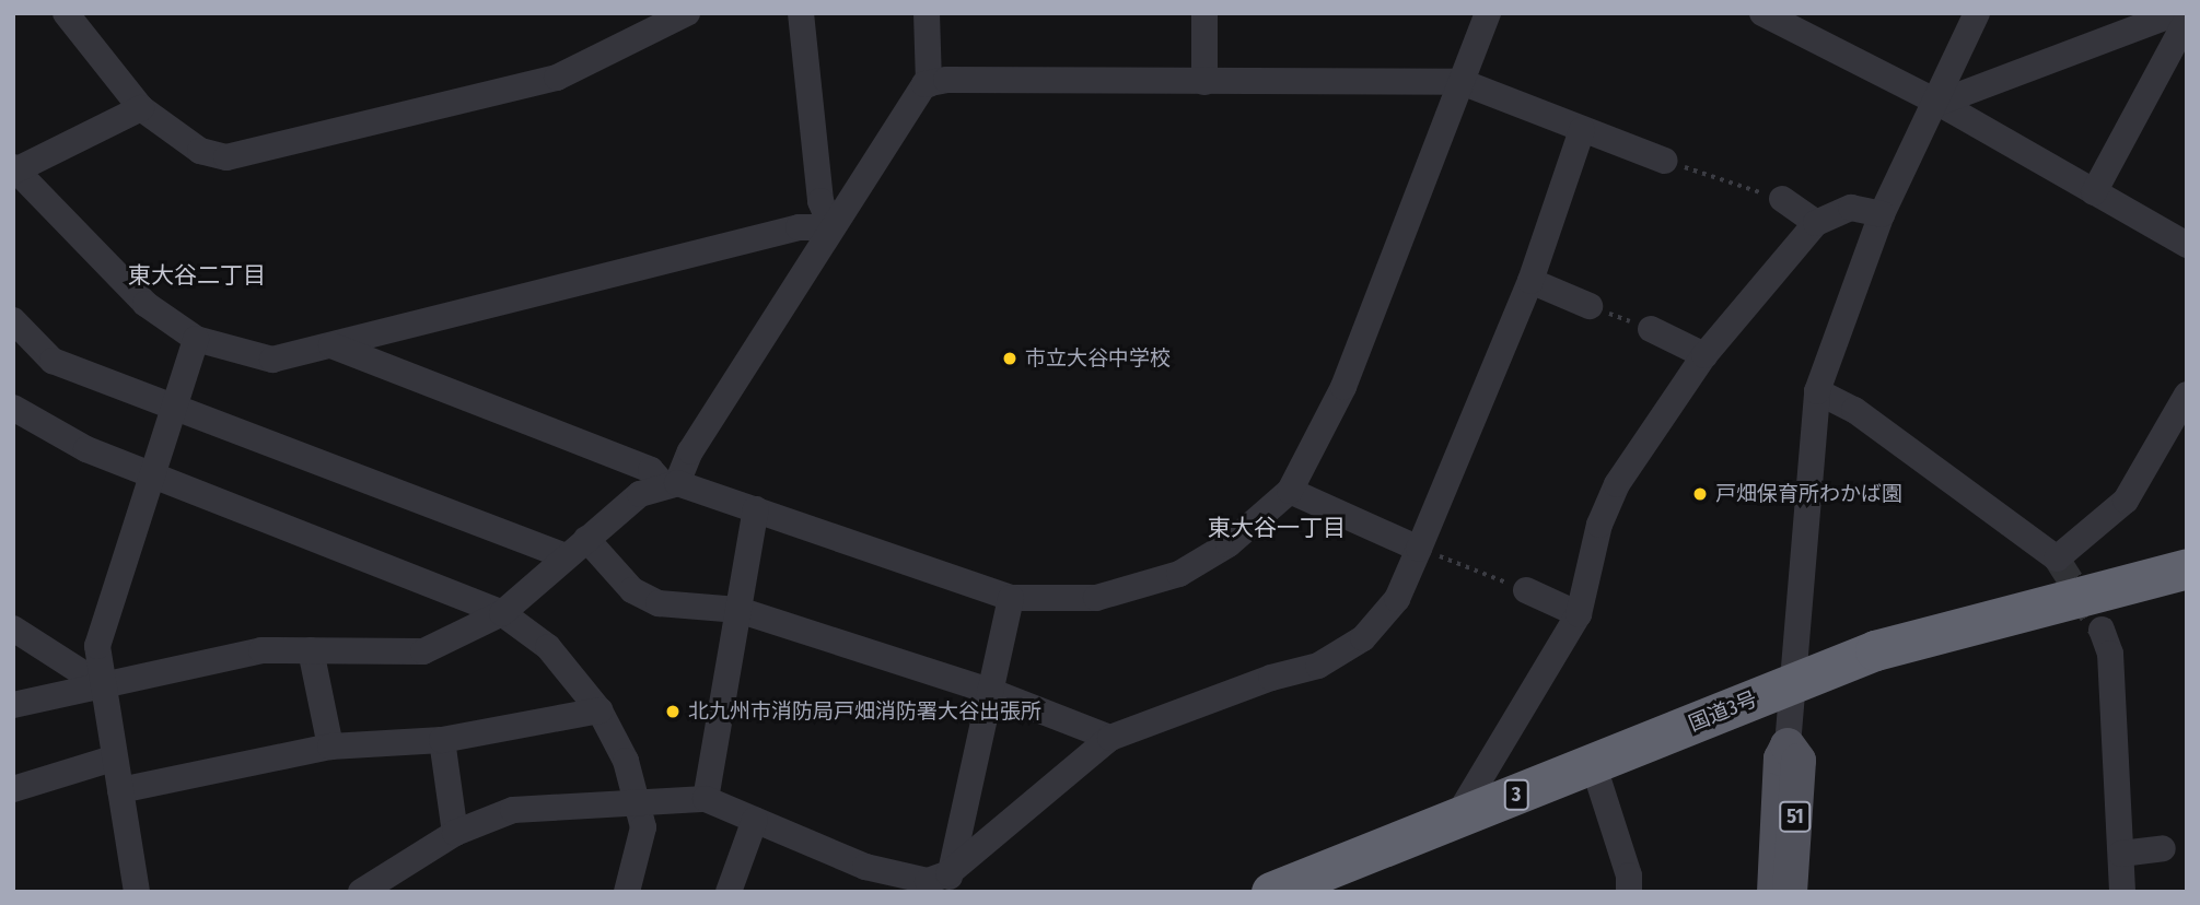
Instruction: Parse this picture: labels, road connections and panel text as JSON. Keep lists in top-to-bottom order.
{
  "streets": {
    "highway": ["国道3号", "3"],
    "main road": ["51"]
  },
  "districts": ["東大谷二丁目", "東大谷一丁目"],
  "places": ["市立大谷中学校", "戸畑保育所わかば園", "北九州市消防局戸畑消防署大谷出張所"]
}
